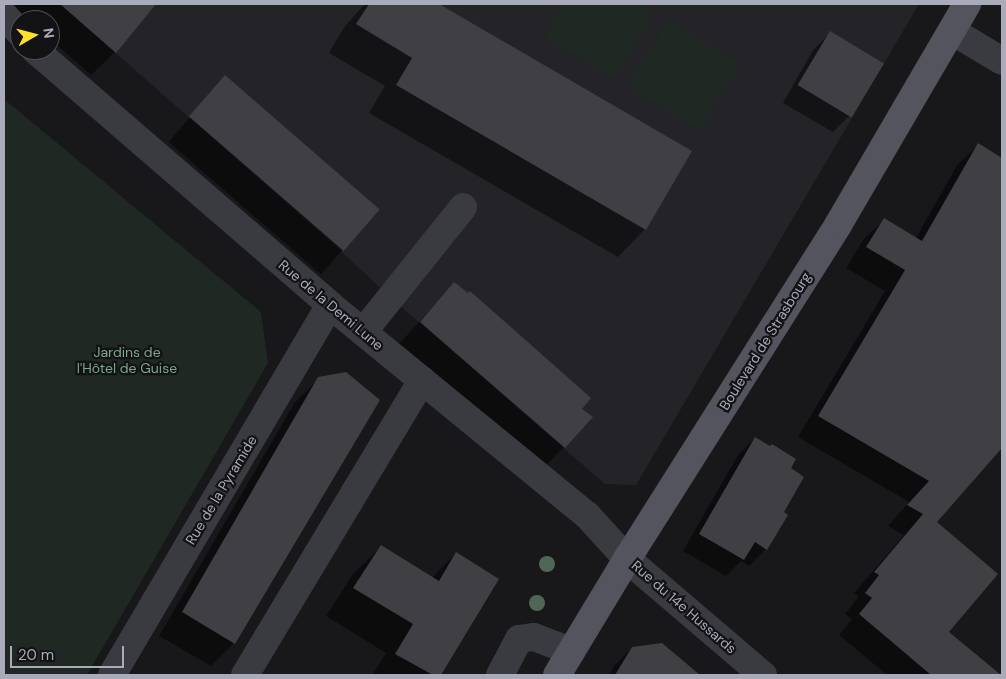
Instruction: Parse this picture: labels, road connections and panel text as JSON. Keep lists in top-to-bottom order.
{
  "streets": {
    "main road": ["Boulevard de Strasbourg"],
    "street": ["Rue de la Demi Lune", "Rue de la Pyramide", "Rue du 14e Hussards"]
  },
  "crossings": [
    ["Rue de la Demi Lune", "Boulevard de Strasbourg"],
    ["Rue de la Demi Lune", "Rue de la Pyramide"],
    ["Rue de la Demi Lune", "Rue du 14e Hussards"],
    ["Boulevard de Strasbourg", "Rue du 14e Hussards"]
  ],
  "parks": ["Jardins de l'Hôtel de Guise"],
  "scale_bar": "20 m",
  "north": "right"
}
